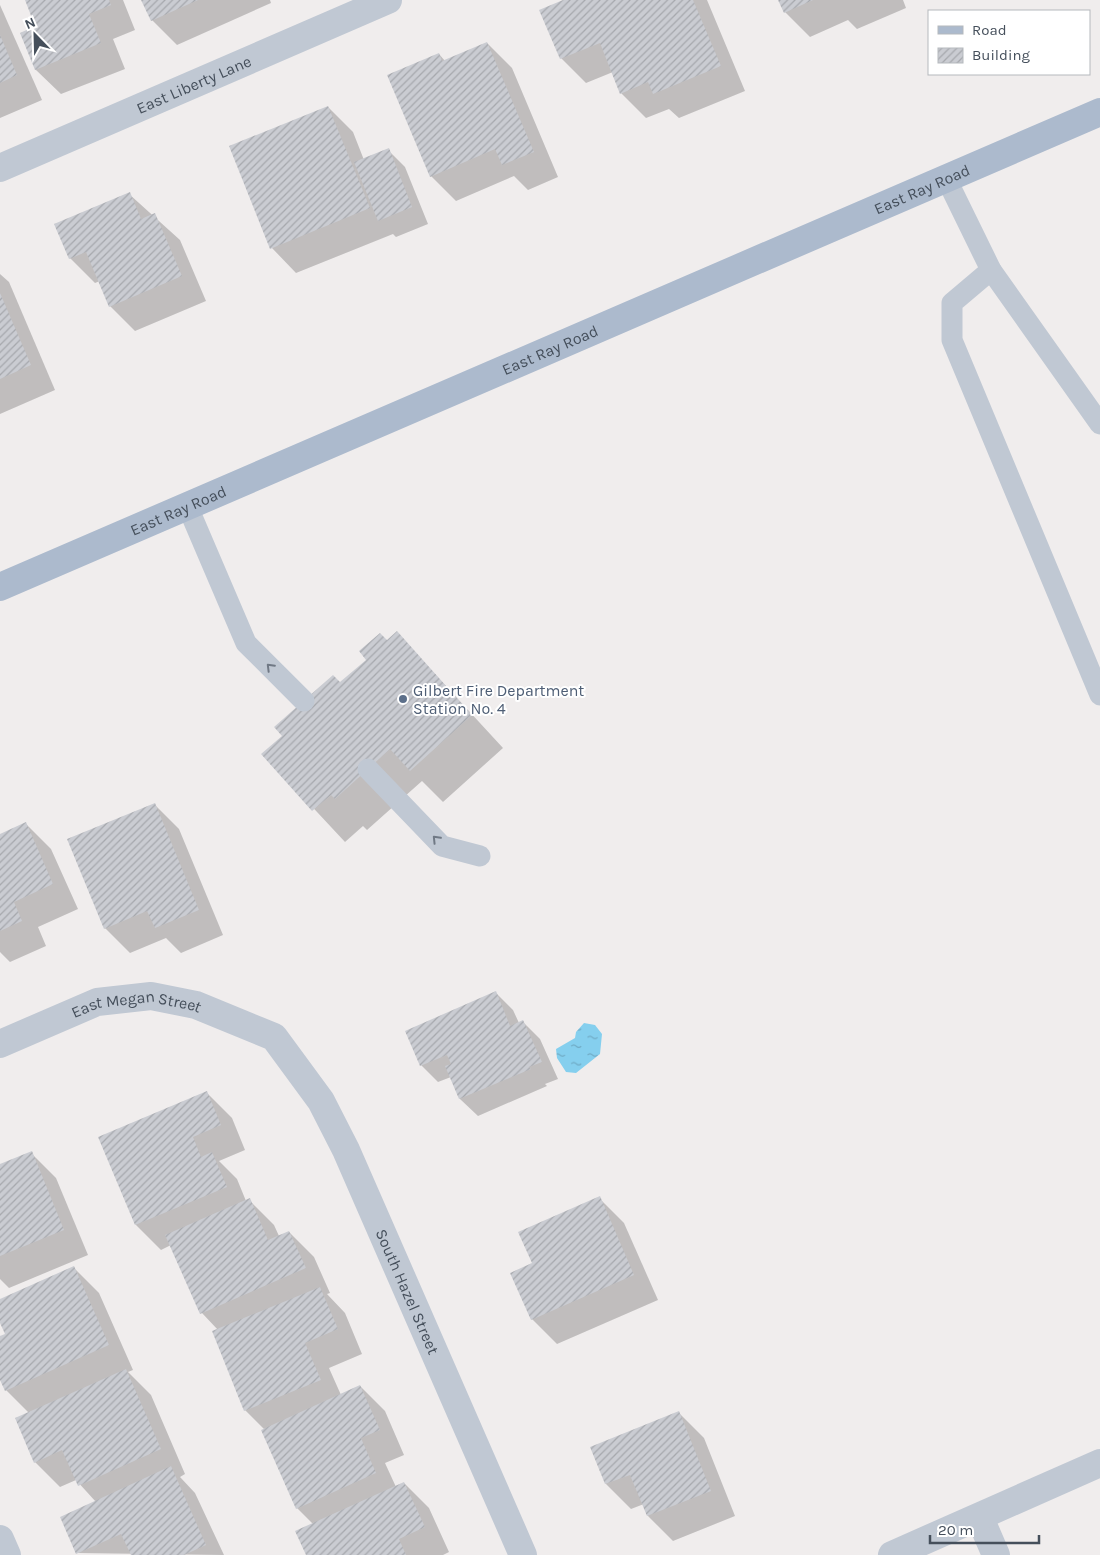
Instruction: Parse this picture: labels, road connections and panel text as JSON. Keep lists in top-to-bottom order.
{
  "streets": {
    "main road": ["East Ray Road"],
    "street": ["East Liberty Lane", "East Megan Street", "South Hazel Street"]
  },
  "crossings": [
    ["East Megan Street", "South Hazel Street"]
  ],
  "places": ["Gilbert Fire Department Station No. 4"],
  "legend": ["Road", "Building"],
  "scale_bar": "20 m",
  "north": "top left"
}
